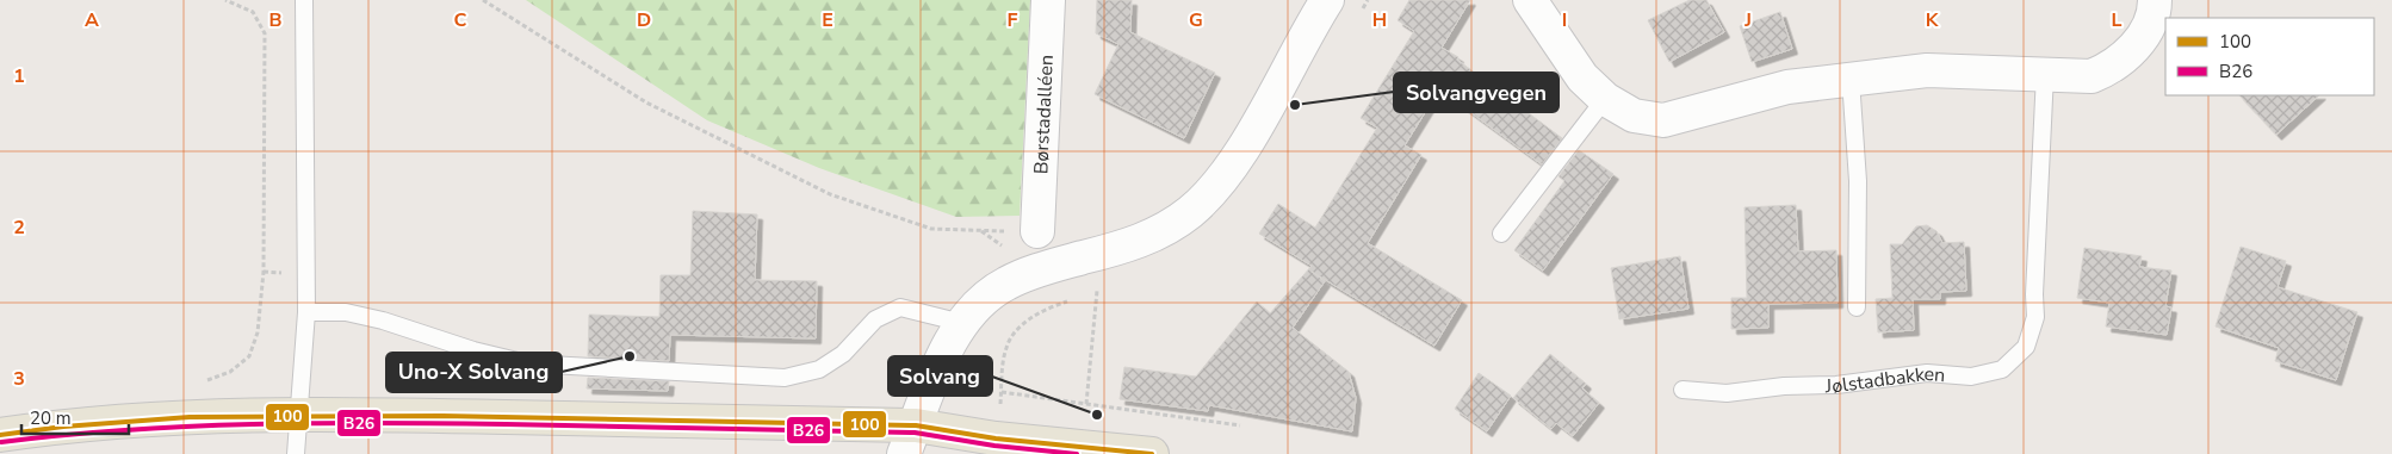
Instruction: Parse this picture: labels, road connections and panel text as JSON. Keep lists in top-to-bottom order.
{
  "streets": {
    "street": ["Børstadalléen"],
    "lane": ["Jølstadbakken"]
  },
  "places": ["Solvangvegen", "Uno-X Solvang", "Solvang"],
  "lines": ["transit line 100", "transit line B26"],
  "legend": ["100", "B26"],
  "scale_bar": "20 m",
  "grid": {
    "columns": [
      "A",
      "B",
      "C",
      "D",
      "E",
      "F",
      "G",
      "H",
      "I",
      "J",
      "K",
      "L"
    ],
    "rows": ["1", "2", "3"]
  }
}
